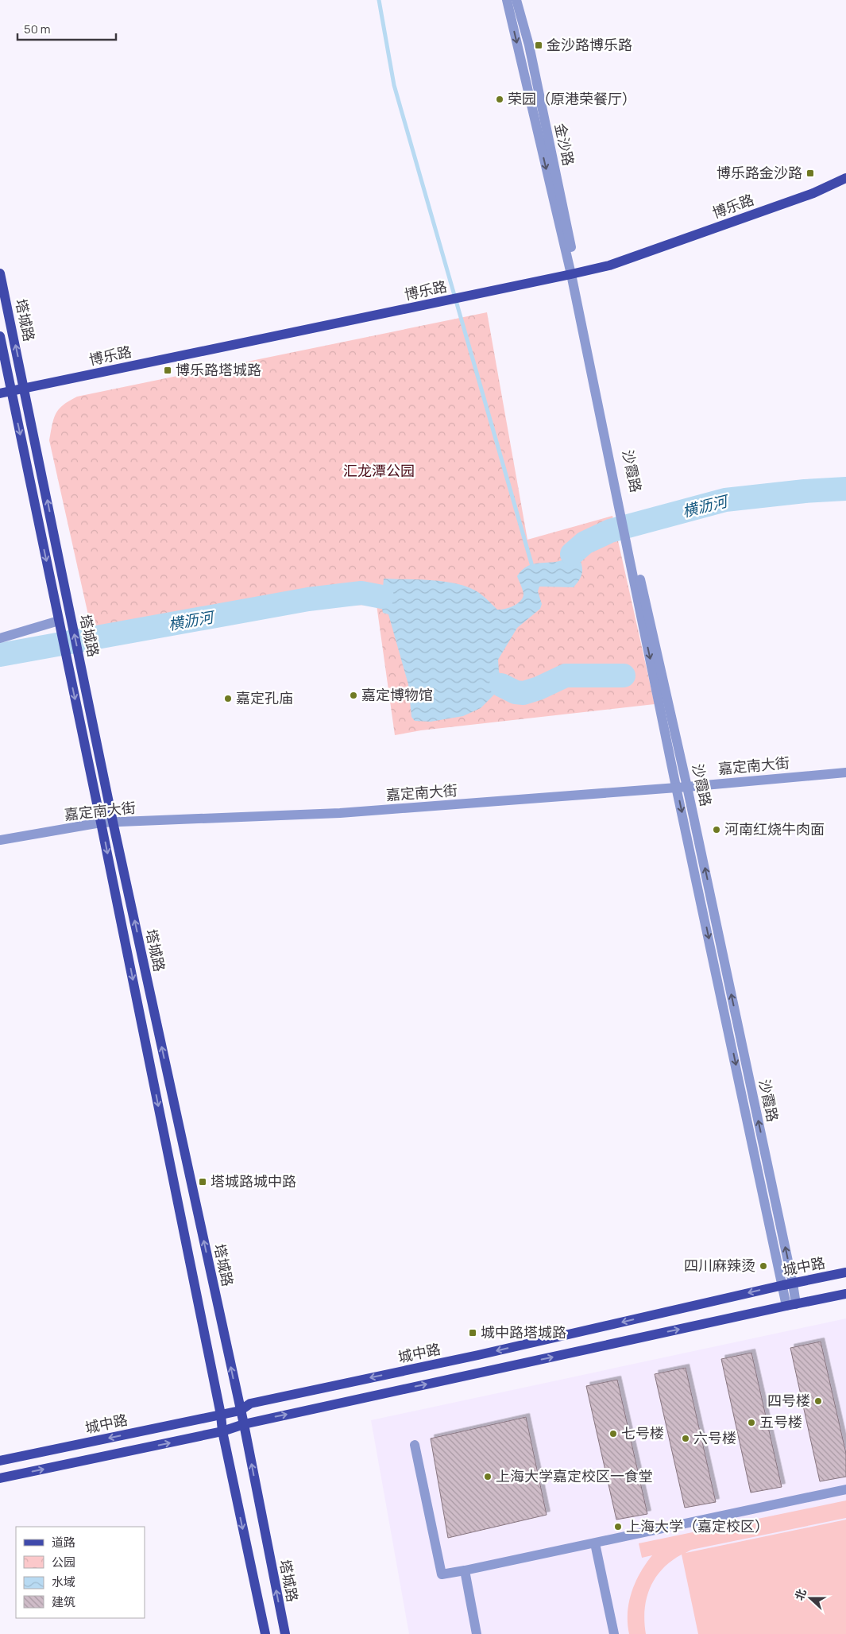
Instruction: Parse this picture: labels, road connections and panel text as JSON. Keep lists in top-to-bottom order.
{
  "streets": {
    "main road": ["博乐路", "塔城路", "城中路"],
    "street": ["金沙路", "沙霞路", "嘉定南大街"]
  },
  "crossings": [
    ["金沙路", "博乐路"],
    ["金沙路", "沙霞路"],
    ["博乐路", "塔城路"],
    ["博乐路", "沙霞路"],
    ["塔城路", "嘉定南大街"],
    ["塔城路", "城中路"],
    ["沙霞路", "嘉定南大街"],
    ["沙霞路", "城中路"]
  ],
  "water": ["横沥河"],
  "parks": ["汇龙潭公园"],
  "places": {
    "transit": [
      "金沙路博乐路",
      "博乐路金沙路",
      "博乐路塔城路",
      "塔城路城中路",
      "城中路塔城路"
    ],
    "other": [
      "荣园（原港荣餐厅）",
      "嘉定博物馆",
      "嘉定孔庙",
      "河南红烧牛肉面",
      "四川麻辣烫",
      "四号楼",
      "五号楼",
      "七号楼",
      "六号楼",
      "上海大学嘉定校区一食堂",
      "上海大学（嘉定校区）"
    ]
  },
  "legend": [
    "道路",
    "公园",
    "水域",
    "建筑"
  ],
  "scale_bar": "50 m",
  "north": "left"
}
